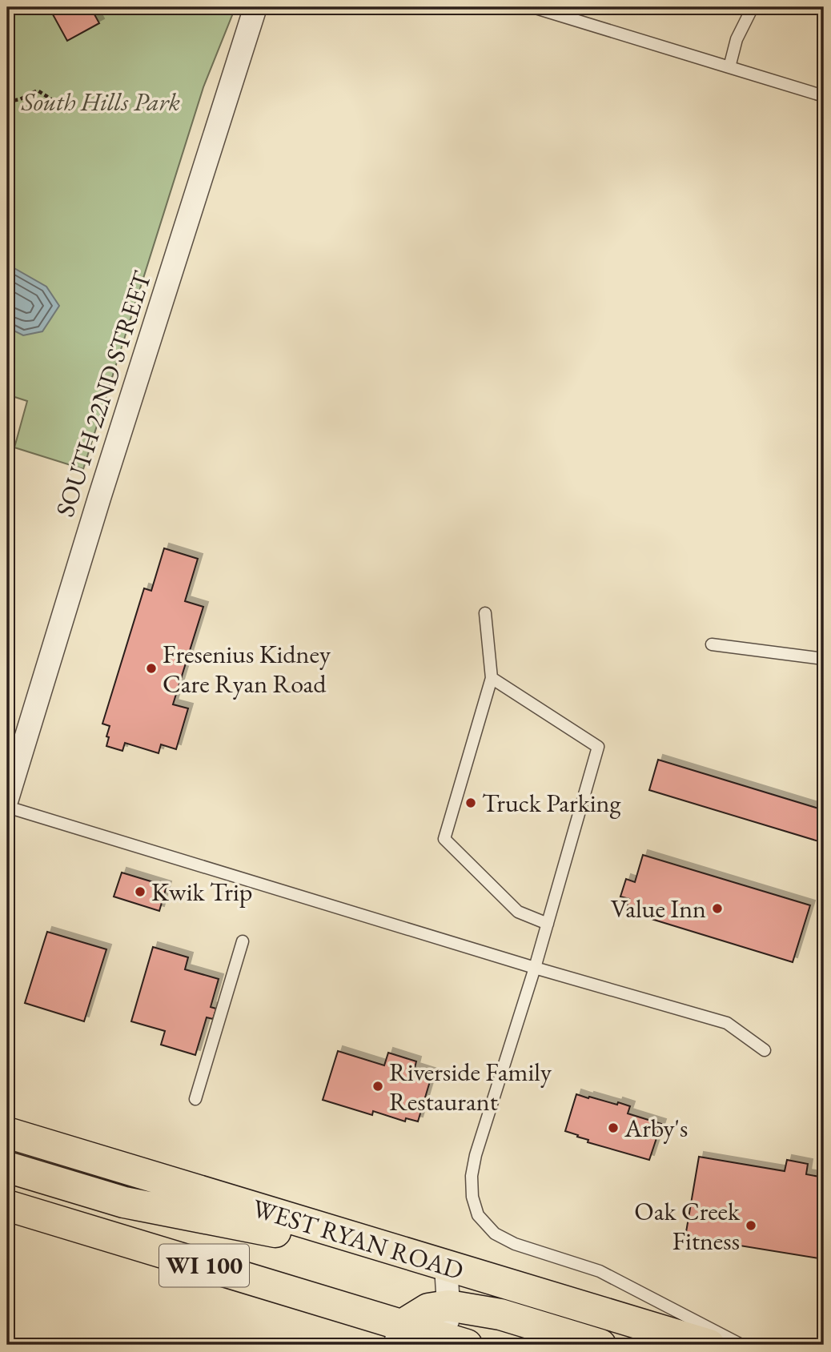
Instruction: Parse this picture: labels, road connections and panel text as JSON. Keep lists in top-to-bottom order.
{
  "streets": {
    "main road": ["WEST RYAN ROAD", "WI 100"],
    "street": ["SOUTH 22ND STREET"]
  },
  "parks": ["South Hills Park"],
  "places": [
    "Fresenius Kidney Care Ryan Road",
    "Truck Parking",
    "Kwik Trip",
    "Value Inn",
    "Riverside Family Restaurant",
    "Arby's",
    "Oak Creek Fitness"
  ]
}
